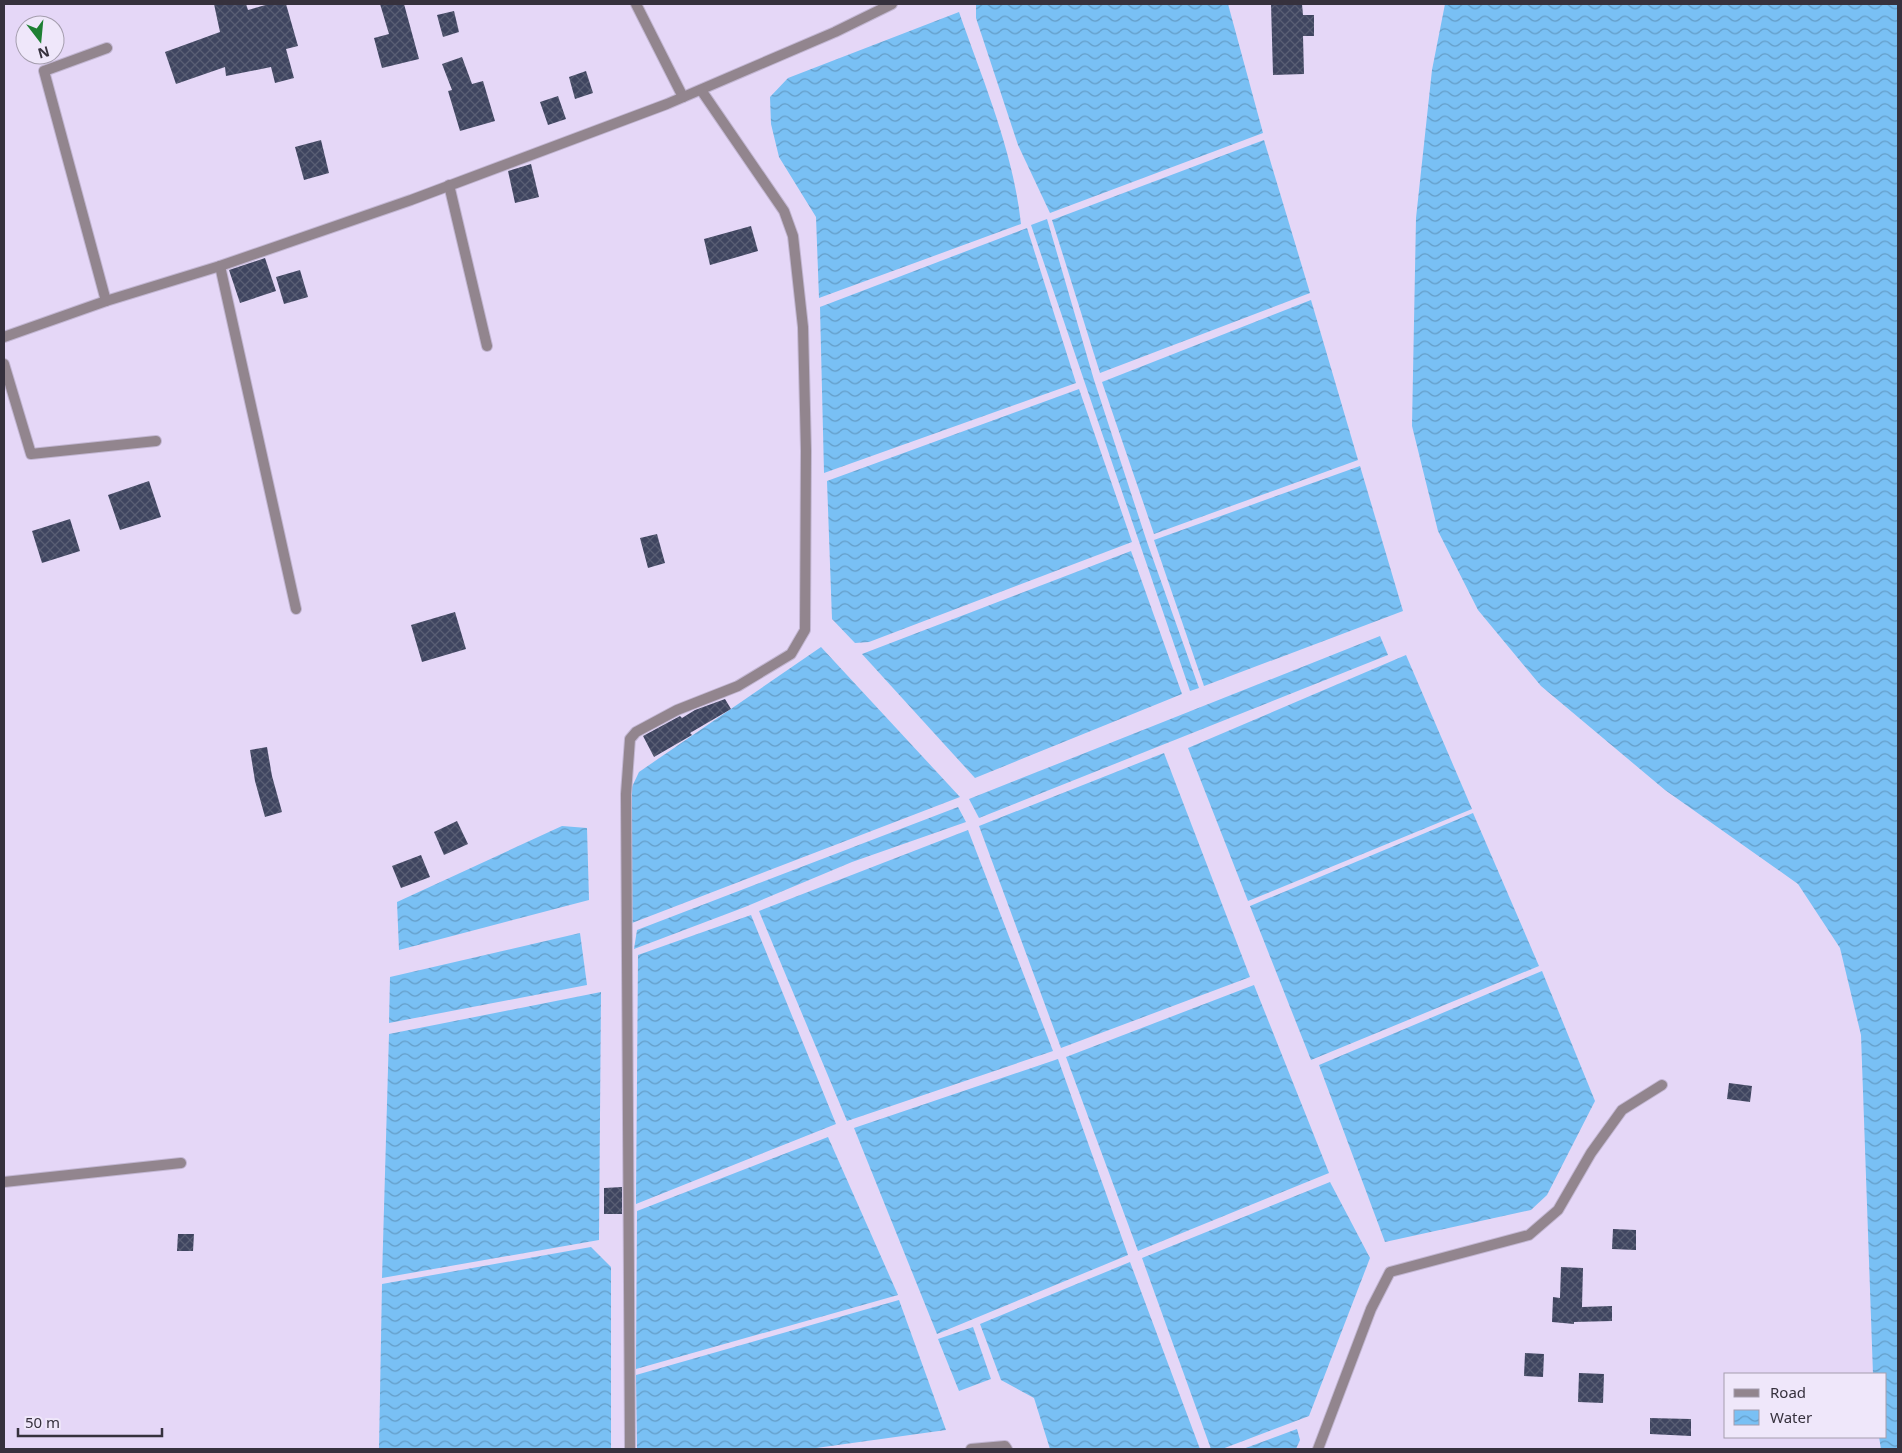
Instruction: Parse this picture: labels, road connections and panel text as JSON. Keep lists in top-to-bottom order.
{
  "legend": ["Road", "Water"],
  "scale_bar": "50 m",
  "north": "bottom"
}
